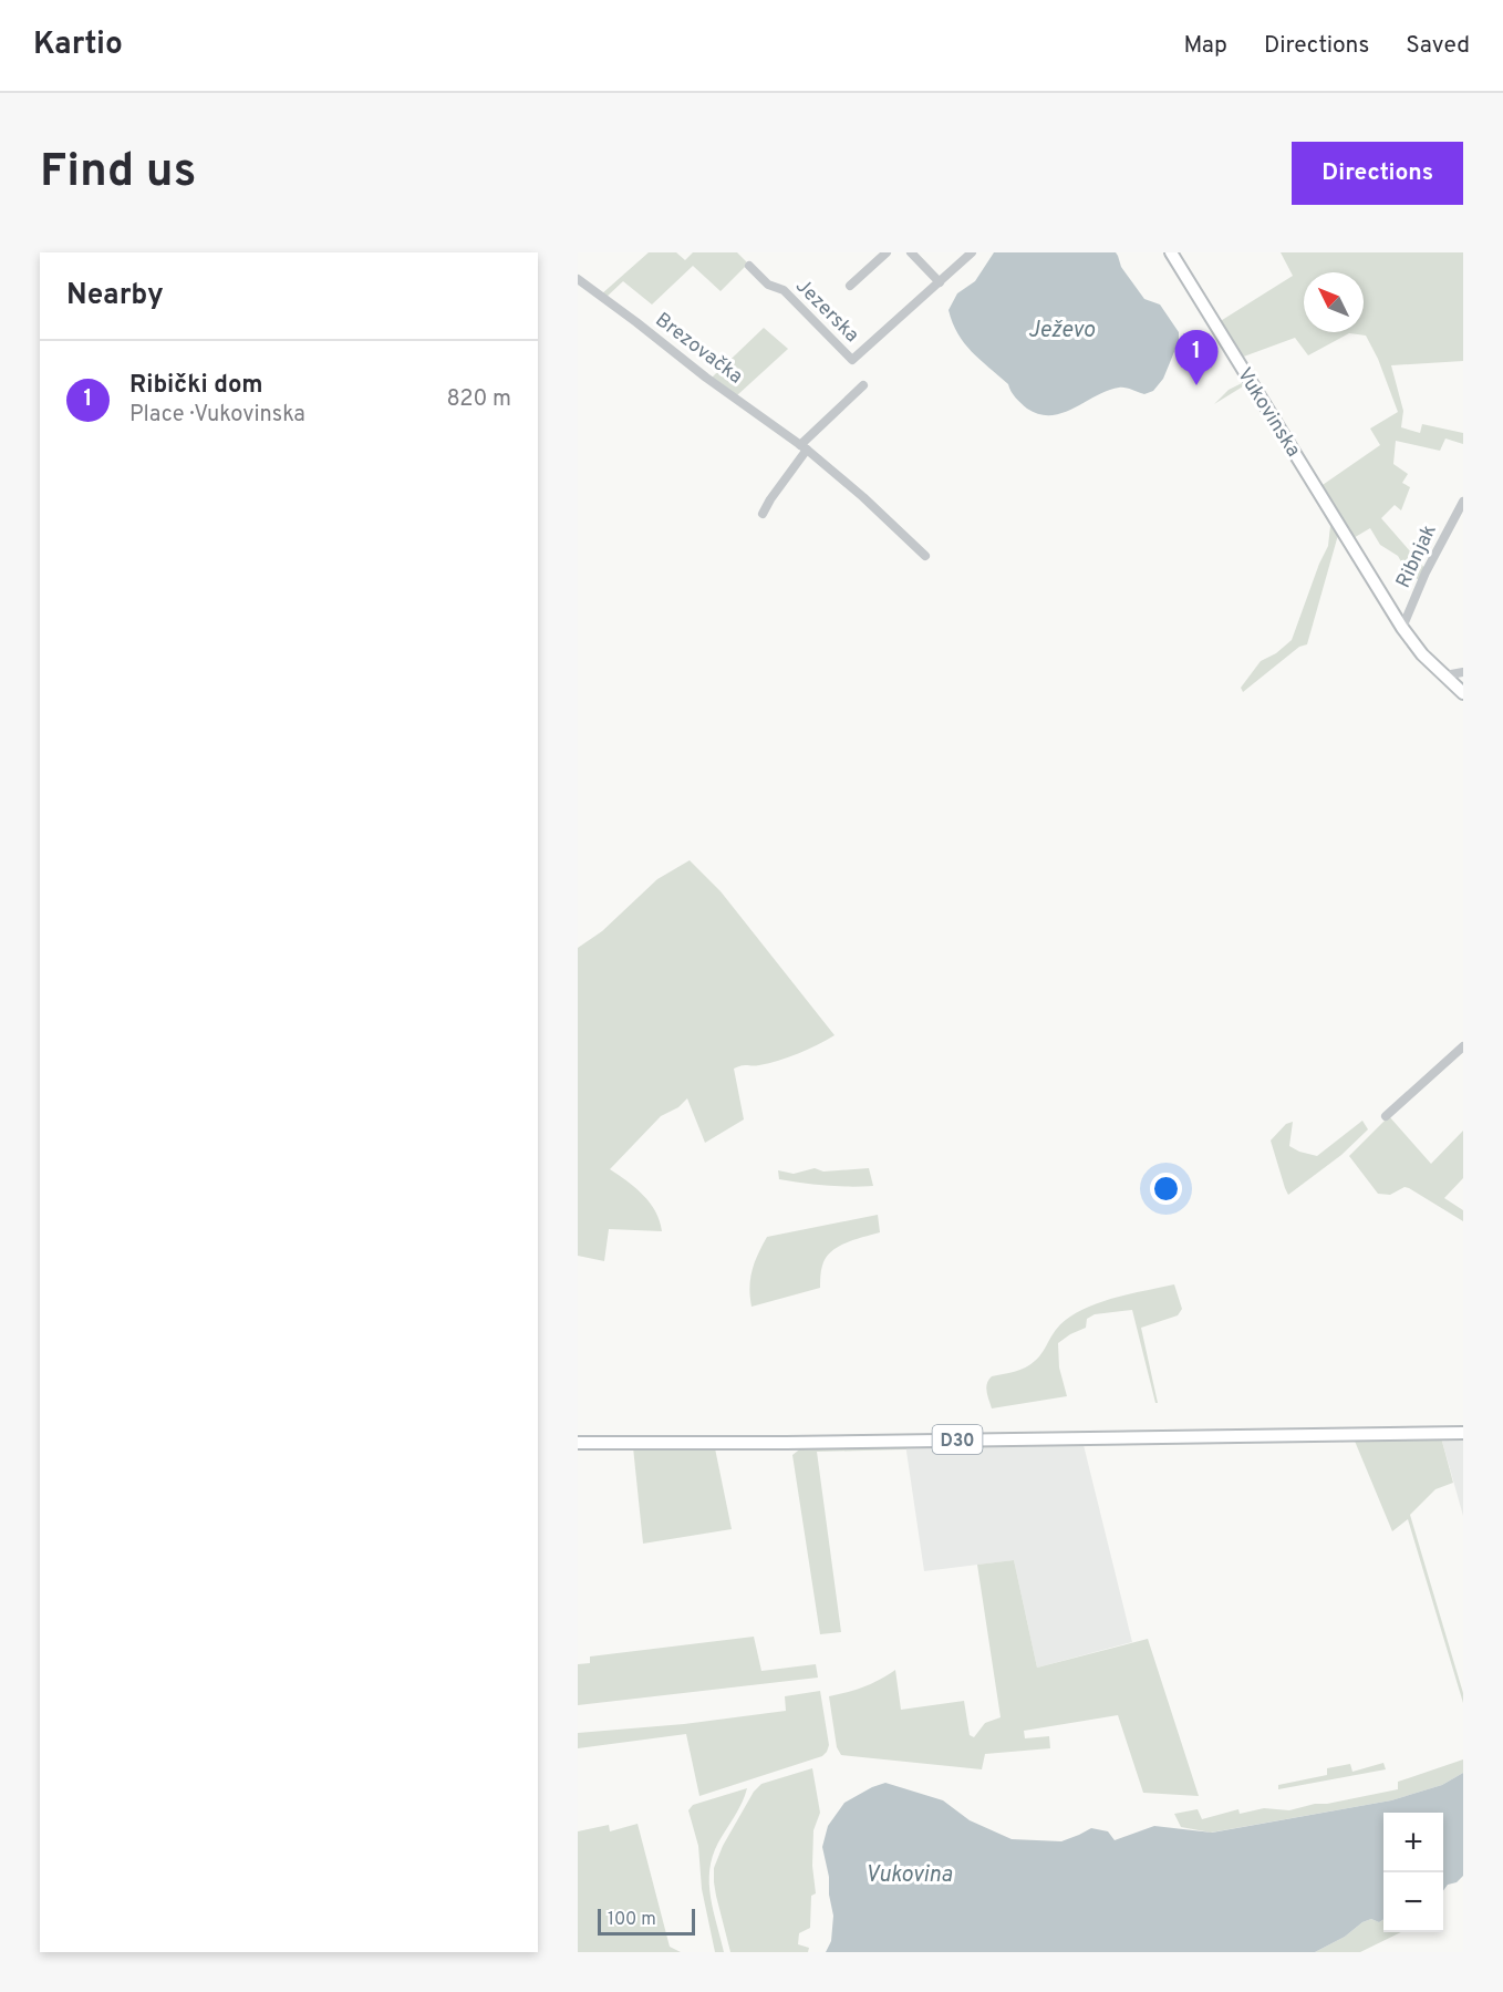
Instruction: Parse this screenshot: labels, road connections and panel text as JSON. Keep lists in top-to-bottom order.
{
  "streets": {
    "main road": ["Vukovinska", "D30"],
    "street": ["Jezerska", "Brezovačka", "Ribnjak"]
  },
  "crossings": [
    ["Vukovinska", "Ribnjak"]
  ],
  "water": ["Ježevo", "Vukovina"],
  "scale_bar": "100 m",
  "north": "top left",
  "page": {
    "header": "Kartio",
    "nav": ["Map", "Directions", "Saved"],
    "buttons": "Directions",
    "title": "Find us",
    "heading": "Nearby",
    "pins": "1",
    "list": [
      {
        "mark": "1",
        "name": "Ribički dom",
        "note": "Place · Vukovinska",
        "value": "820 m"
      }
    ],
    "map_buttons": ["+", "−"],
    "scale": "100 m"
  }
}
